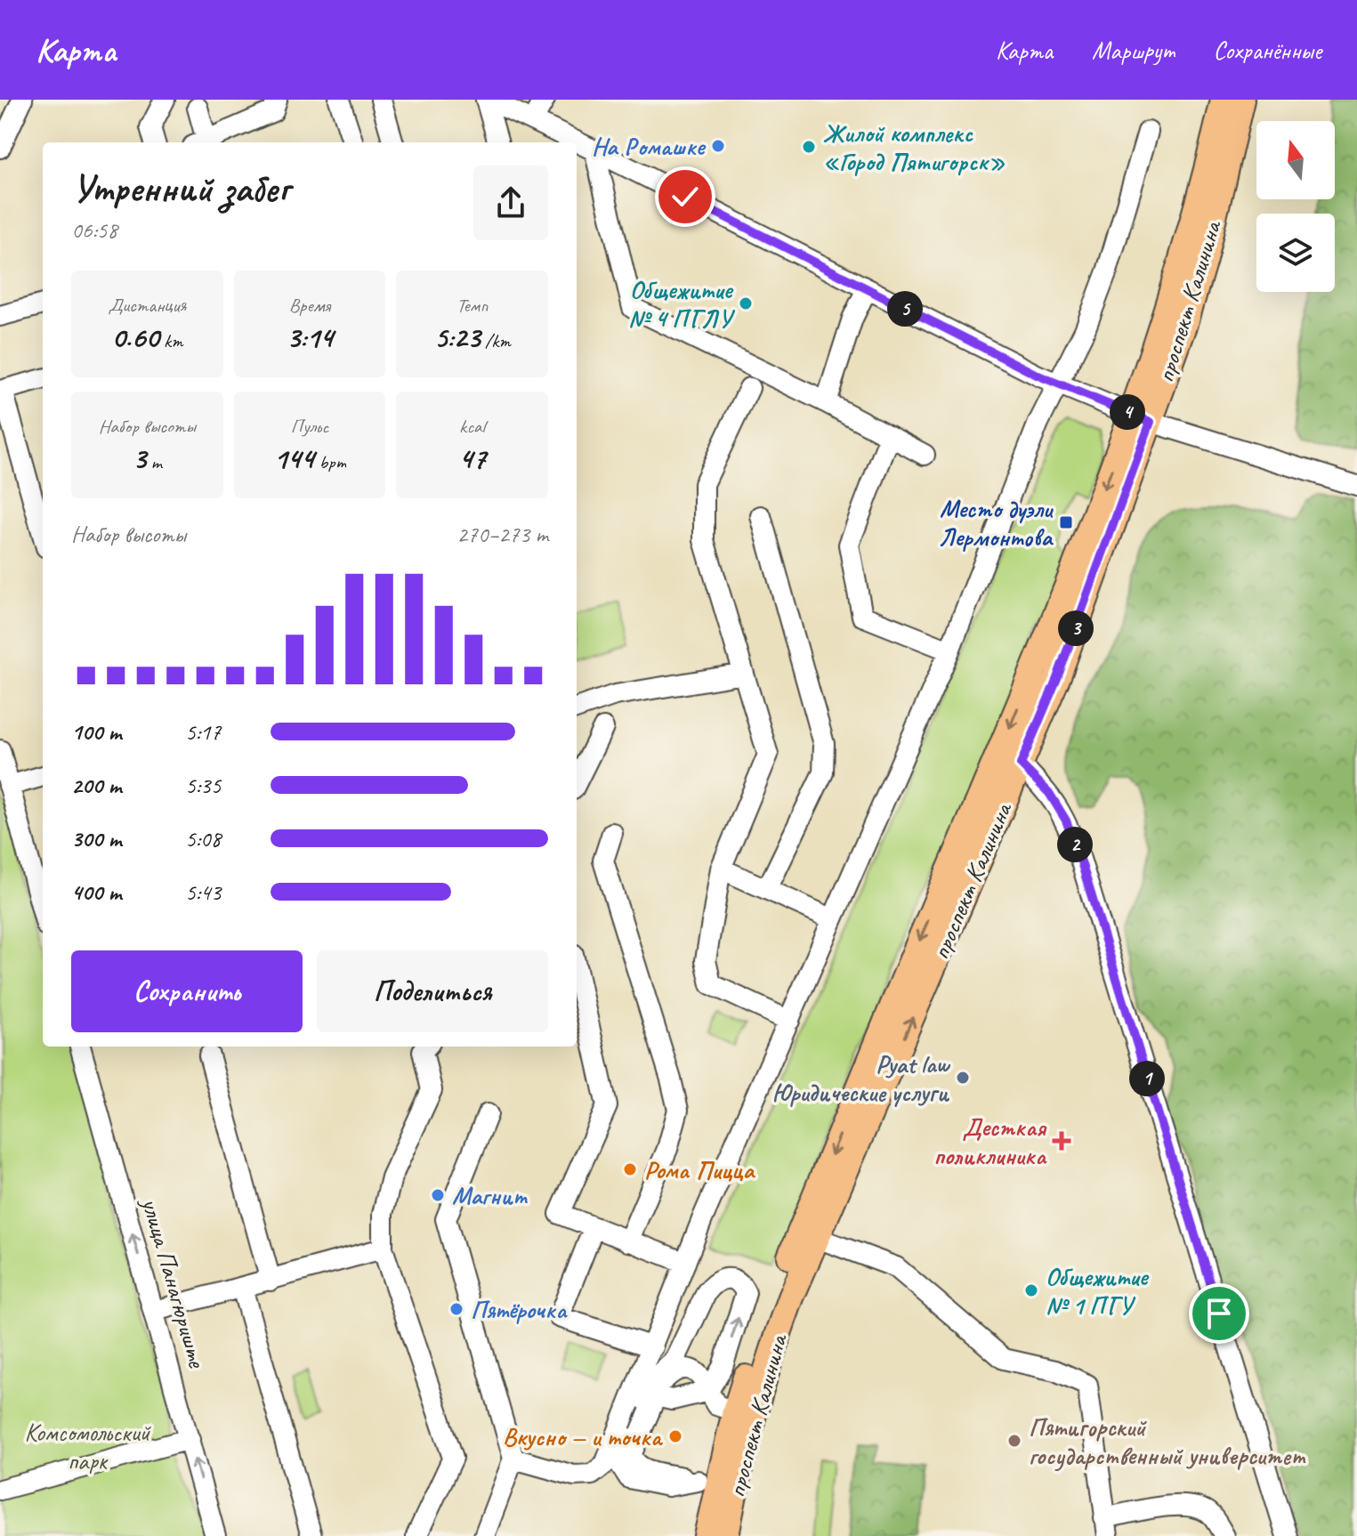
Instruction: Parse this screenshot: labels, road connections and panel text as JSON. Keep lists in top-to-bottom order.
{
  "streets": {
    "main road": ["проспект Калинина"],
    "street": ["улица Панагюриште"]
  },
  "parks": ["Комсомольский парк"],
  "places": {
    "other": [
      "На Ромашке",
      "Жилой комплекс «Город Пятигорск»",
      "Общежитие № 4 ПГЛУ",
      "Pyat law Юридические услуги",
      "Рома Пицца",
      "Магнит",
      "Общежитие № 1 ПГУ",
      "Пятёрочка",
      "Вкусно — и точка",
      "Пятигорский государственный университет"
    ],
    "transit": ["Место дуэли Лермонтова"],
    "health": ["Десткая поликлиника"]
  },
  "north": "top",
  "page": {
    "header": "Карта",
    "nav": ["Карта", "Маршрут", "Сохранённые"],
    "heading": ["Утренний забег", "06:58"],
    "stats": [
      ["Дистанция", "0.60 km"],
      ["Время", "3:14"],
      ["Темп", "5:23 /km"],
      ["Набор высоты", "3 m"],
      ["Пульс", "144 bpm"],
      ["kcal", "47"]
    ],
    "pins": [
      "5",
      "4",
      "3",
      "2",
      "1"
    ],
    "chart": ["Набор высоты", "270–273 m"],
    "list": [
      {
        "name": "100 m",
        "note": "5:17"
      },
      {
        "name": "200 m",
        "note": "5:35"
      },
      {
        "name": "300 m",
        "note": "5:08"
      },
      {
        "name": "400 m",
        "note": "5:43"
      }
    ],
    "buttons": ["Сохранить", "Поделиться"]
  }
}
